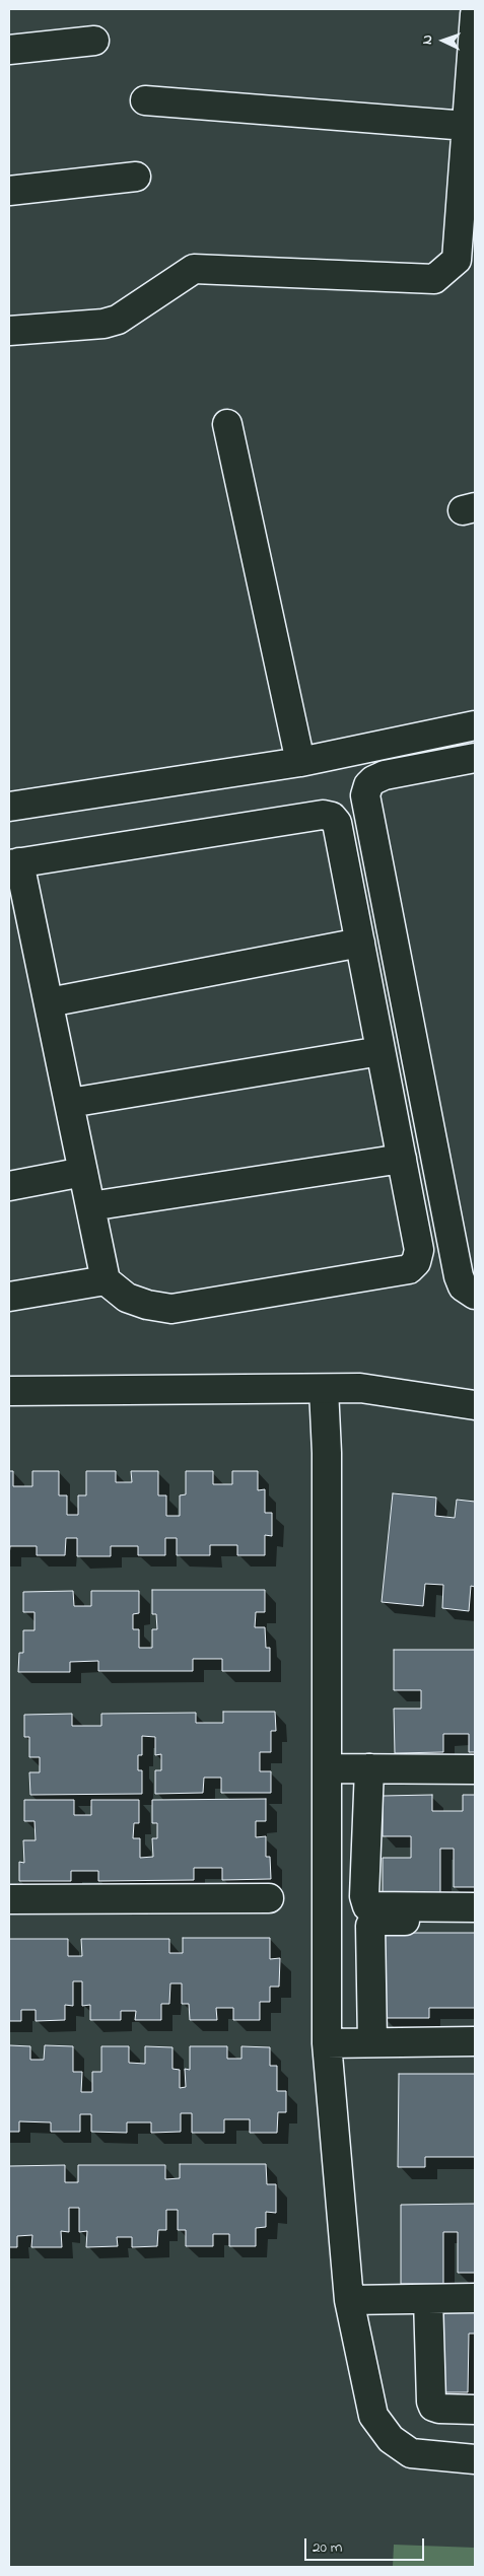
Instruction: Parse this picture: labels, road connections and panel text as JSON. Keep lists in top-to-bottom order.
{
  "scale_bar": "20 m",
  "north": "left"
}
